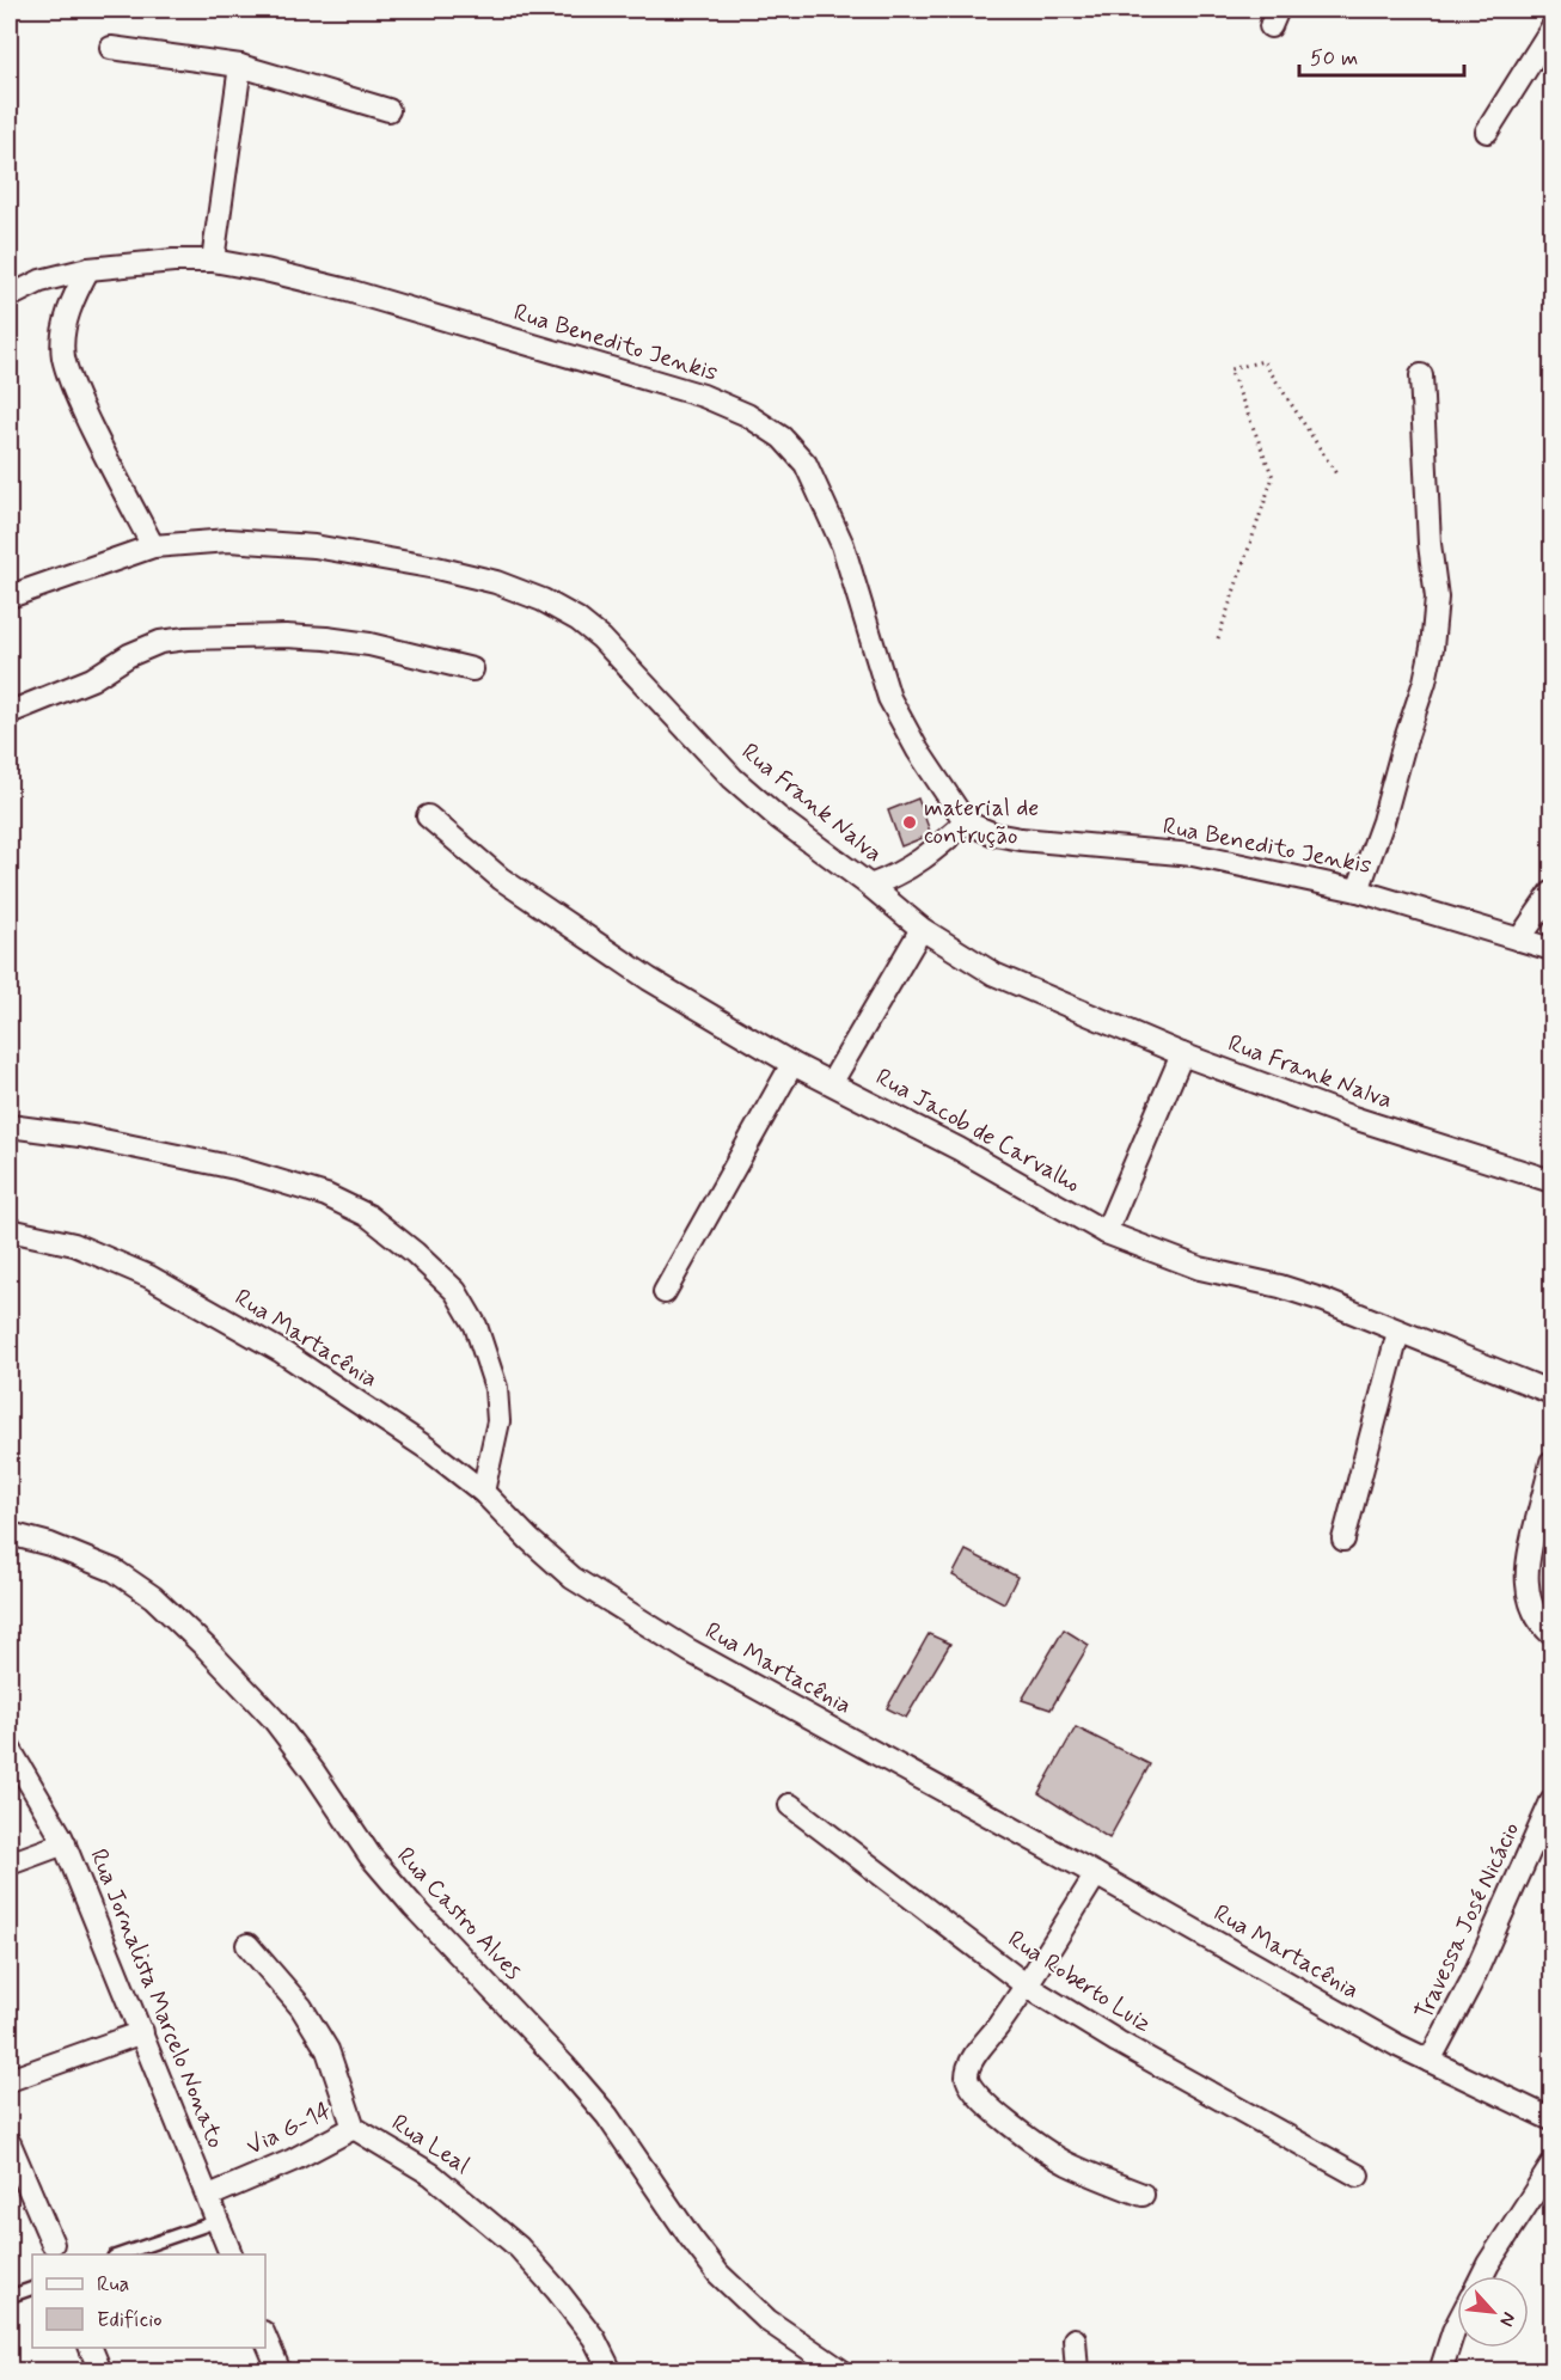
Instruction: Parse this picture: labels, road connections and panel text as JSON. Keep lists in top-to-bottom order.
{
  "streets": {
    "street": [
      "Rua Benedito Jenkis",
      "Rua Frank Nalva",
      "Rua Jacob de Carvalho",
      "Rua Martacênia",
      "Rua Castro Alves",
      "Travessa José Nicácio",
      "Rua Roberto Luiz",
      "Rua Jornalista Marcelo Nonato",
      "Via G-14",
      "Rua Leal"
    ]
  },
  "crossings": [
    ["Rua Martacênia", "Travessa José Nicácio"],
    ["Rua Jornalista Marcelo Nonato", "Via G-14"],
    ["Via G-14", "Rua Leal"]
  ],
  "places": ["material de contrução"],
  "legend": ["Rua", "Edifício"],
  "scale_bar": "50 m",
  "north": "bottom right"
}
